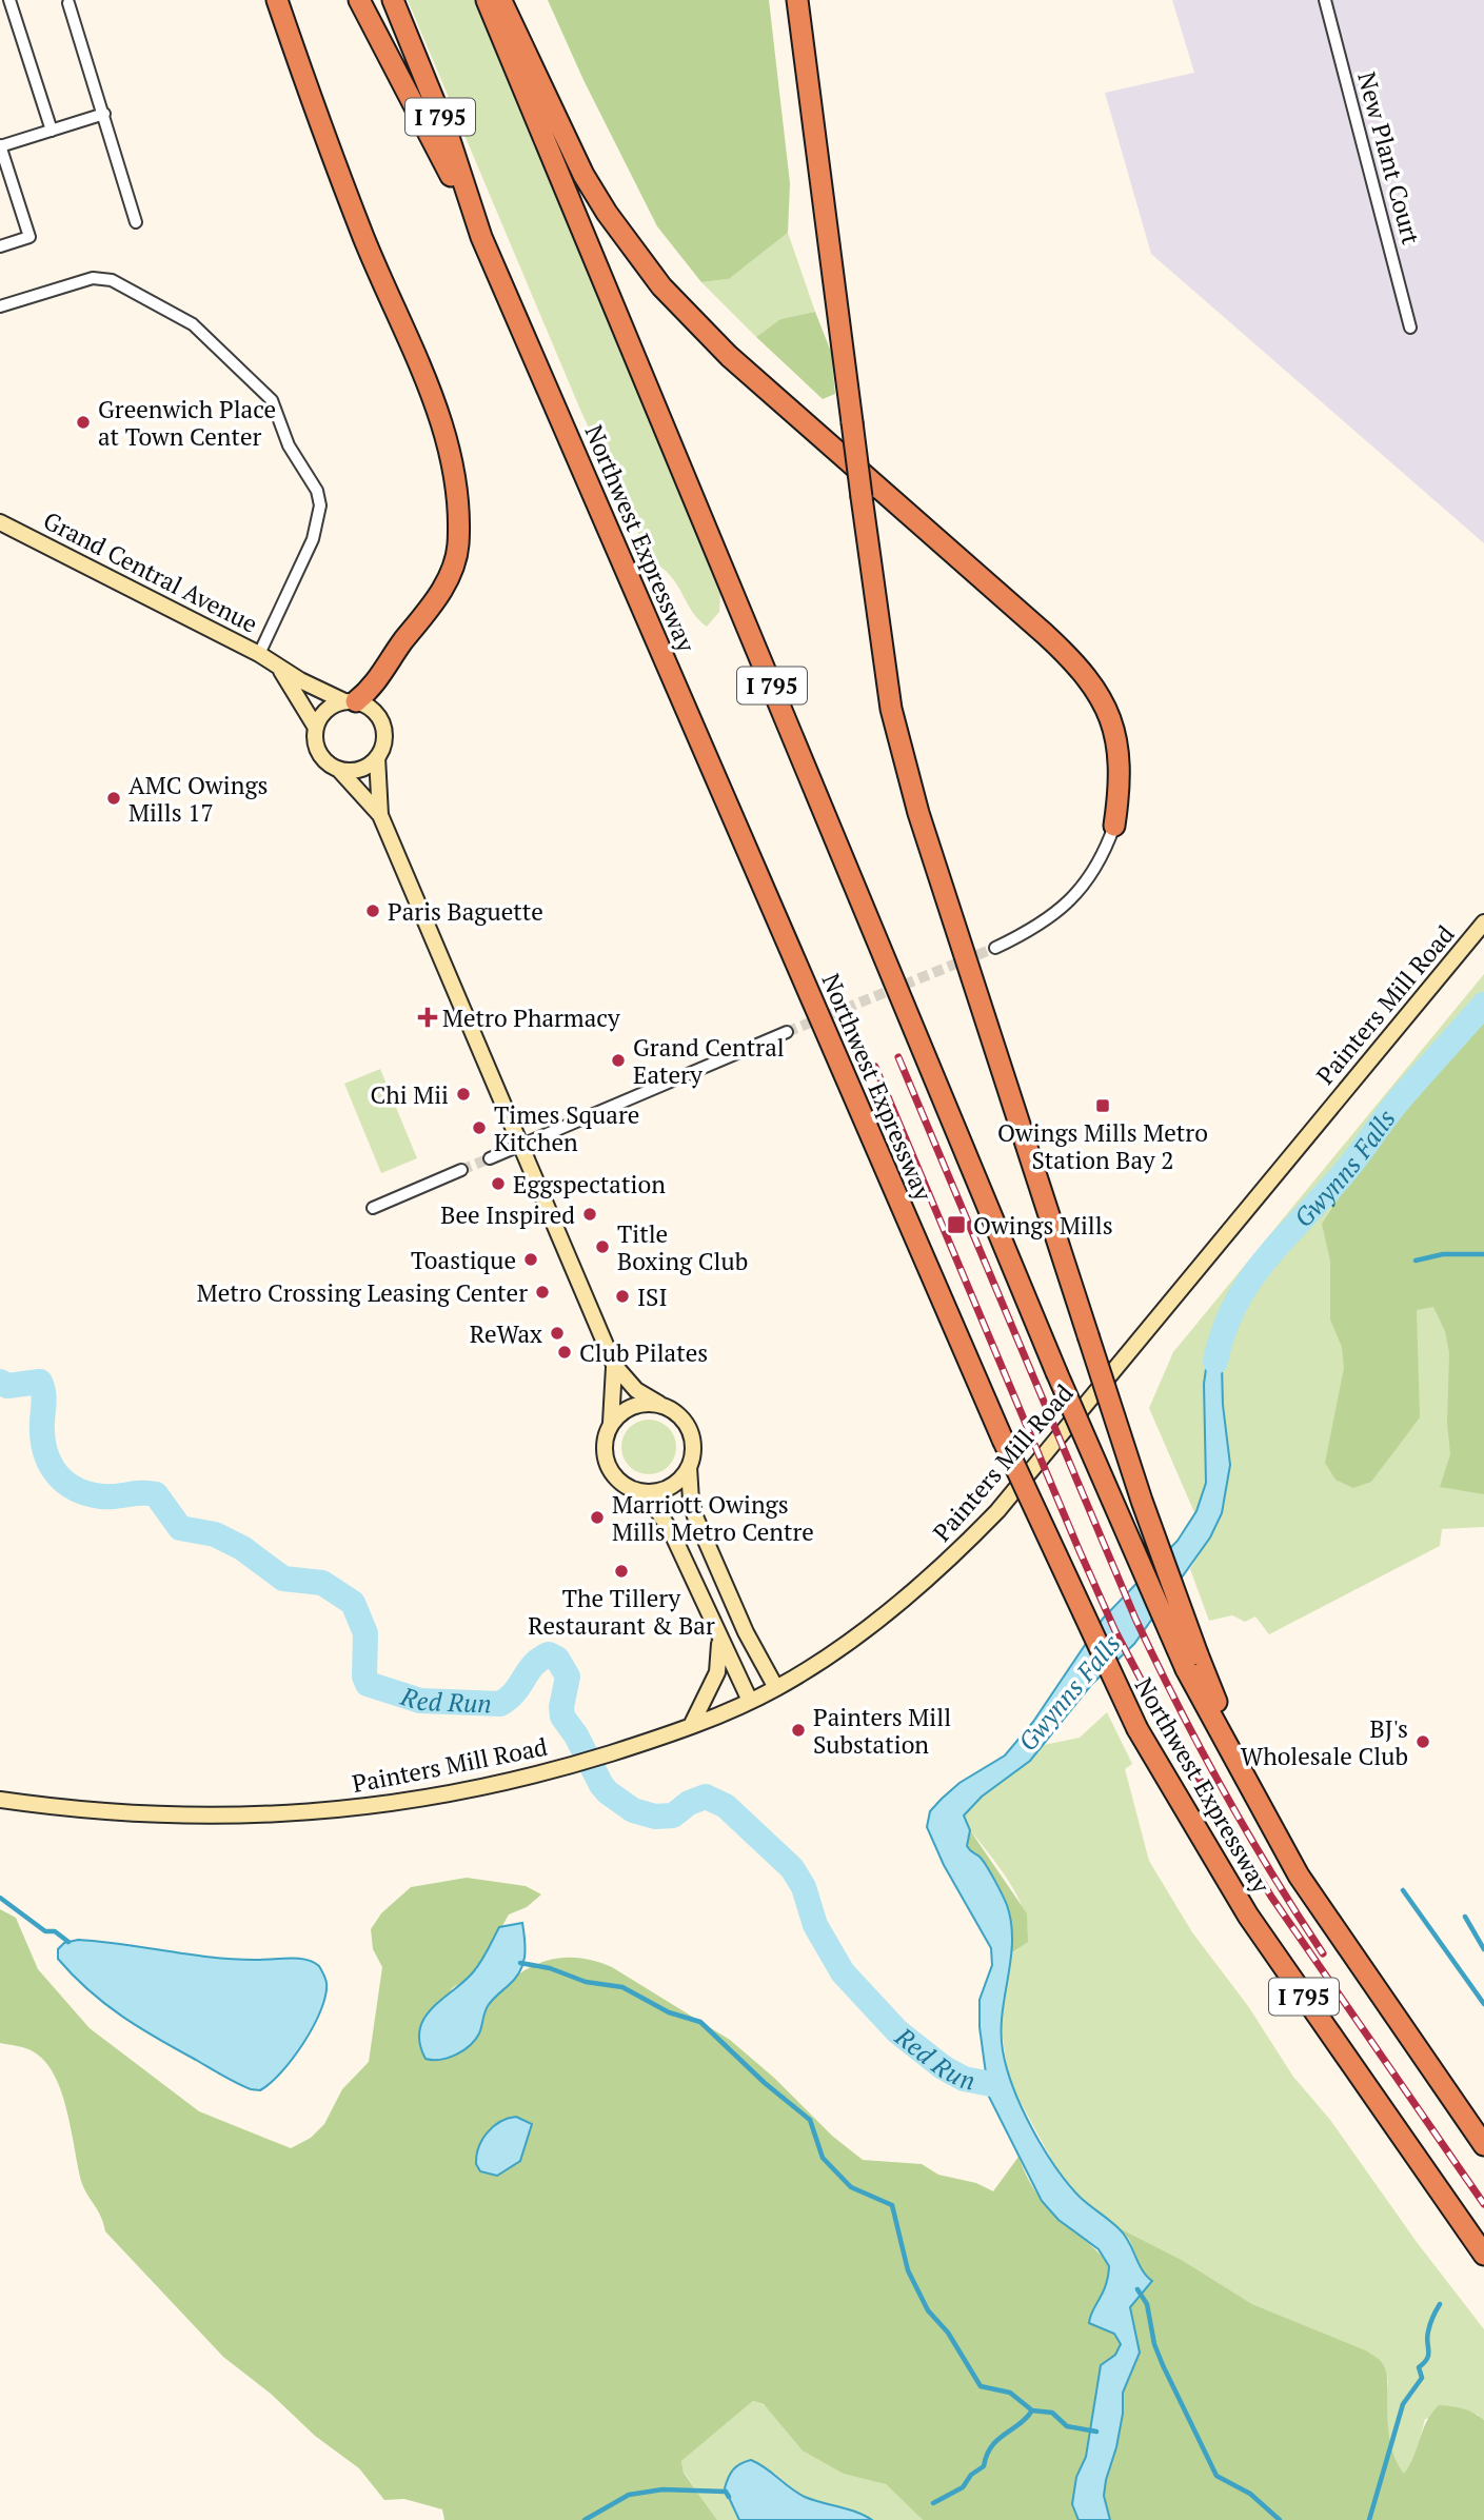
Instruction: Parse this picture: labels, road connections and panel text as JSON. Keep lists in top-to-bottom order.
{
  "streets": {
    "highway": ["I 795", "Northwest Expressway"],
    "street": ["New Plant Court", "Grand Central Avenue", "Painters Mill Road"]
  },
  "crossings": [
    ["Grand Central Avenue", "Painters Mill Road"]
  ],
  "water": ["Gwynns Falls", "Red Run"],
  "places": {
    "other": [
      "Greenwich Place at Town Center",
      "AMC Owings Mills 17",
      "Paris Baguette",
      "Grand Central Eatery",
      "Chi Mii",
      "Times Square Kitchen",
      "Eggspectation",
      "Bee Inspired",
      "Title Boxing Club",
      "Toastique",
      "Metro Crossing Leasing Center",
      "ISI",
      "ReWax",
      "Club Pilates",
      "Marriott Owings Mills Metro Centre",
      "The Tillery Restaurant & Bar",
      "Painters Mill Substation",
      "BJ's Wholesale Club"
    ],
    "health": ["Metro Pharmacy"],
    "transit": ["Owings Mills Metro Station Bay 2", "Owings Mills"]
  }
}
